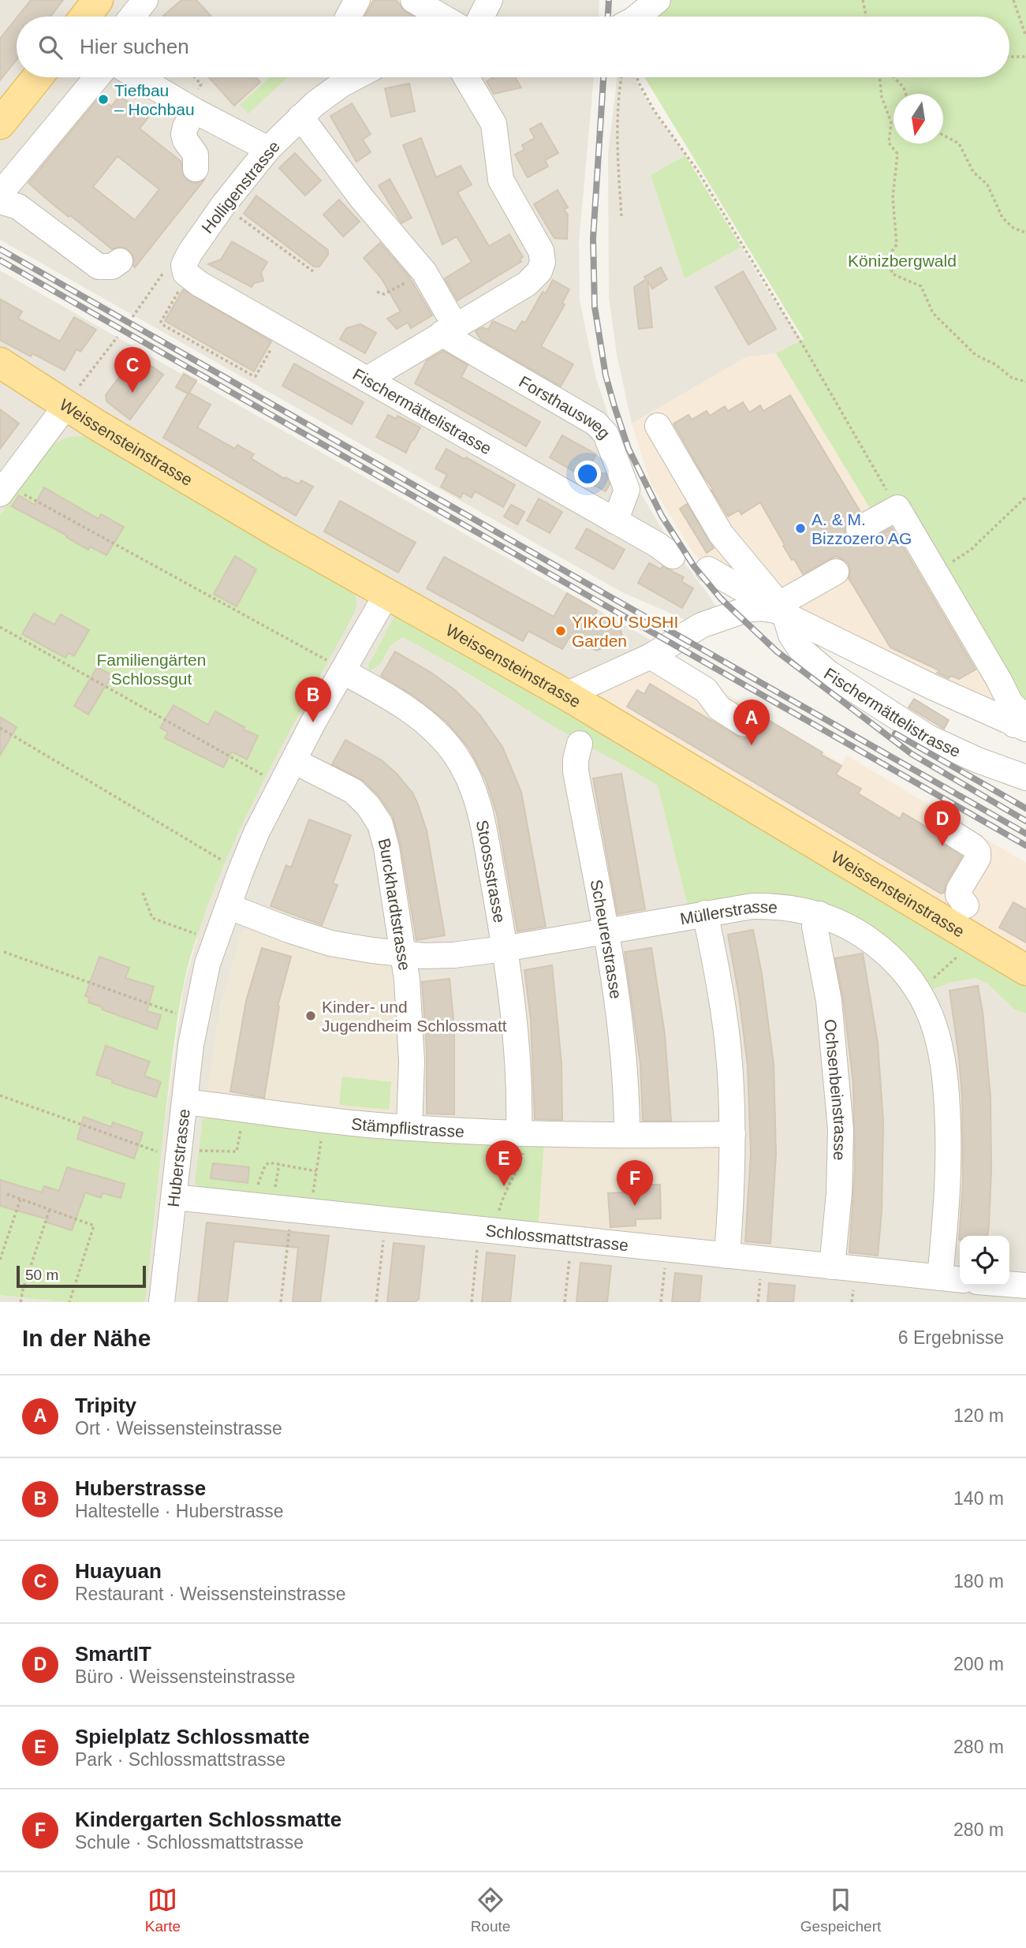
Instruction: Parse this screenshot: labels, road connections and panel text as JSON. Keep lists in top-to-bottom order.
{
  "streets": {
    "main road": ["Weissensteinstrasse"],
    "street": [
      "Holligenstrasse",
      "Forsthausweg",
      "Fischermättelistrasse",
      "Stoossstrasse",
      "Burckhardtstrasse",
      "Müllerstrasse",
      "Scheurerstrasse",
      "Ochsenbeinstrasse",
      "Stämpflistrasse",
      "Huberstrasse",
      "Schlossmattstrasse"
    ]
  },
  "crossings": [
    ["Holligenstrasse", "Fischermättelistrasse"],
    ["Forsthausweg", "Fischermättelistrasse"],
    ["Fischermättelistrasse", "Weissensteinstrasse"],
    ["Weissensteinstrasse", "Huberstrasse"],
    ["Stoossstrasse", "Müllerstrasse"],
    ["Stoossstrasse", "Stämpflistrasse"],
    ["Stoossstrasse", "Huberstrasse"],
    ["Burckhardtstrasse", "Müllerstrasse"],
    ["Burckhardtstrasse", "Stämpflistrasse"],
    ["Burckhardtstrasse", "Huberstrasse"],
    ["Müllerstrasse", "Scheurerstrasse"],
    ["Müllerstrasse", "Ochsenbeinstrasse"],
    ["Müllerstrasse", "Huberstrasse"],
    ["Müllerstrasse", "Schlossmattstrasse"],
    ["Scheurerstrasse", "Stämpflistrasse"],
    ["Ochsenbeinstrasse", "Schlossmattstrasse"],
    ["Stämpflistrasse", "Huberstrasse"],
    ["Huberstrasse", "Schlossmattstrasse"]
  ],
  "parks": ["Könizbergwald", "Familiengärten Schlossgut"],
  "places": [
    "Tiefbau – Hochbau",
    "A. & M. Bizzozero AG",
    "YIKOU SUSHI Garden",
    "Kinder- und Jugendheim Schlossmatt"
  ],
  "scale_bar": "50 m",
  "north": "bottom",
  "page": {
    "search": "Hier suchen",
    "pins": [
      "C",
      "B",
      "A",
      "D",
      "E",
      "F"
    ],
    "scale": "50 m",
    "heading": ["In der Nähe", "6 Ergebnisse"],
    "list": [
      {
        "mark": "A",
        "name": "Tripity",
        "note": "Ort · Weissensteinstrasse",
        "value": "120 m"
      },
      {
        "mark": "B",
        "name": "Huberstrasse",
        "note": "Haltestelle · Huberstrasse",
        "value": "140 m"
      },
      {
        "mark": "C",
        "name": "Huayuan",
        "note": "Restaurant · Weissensteinstrasse",
        "value": "180 m"
      },
      {
        "mark": "D",
        "name": "SmartIT",
        "note": "Büro · Weissensteinstrasse",
        "value": "200 m"
      },
      {
        "mark": "E",
        "name": "Spielplatz Schlossmatte",
        "note": "Park · Schlossmattstrasse",
        "value": "280 m"
      },
      {
        "mark": "F",
        "name": "Kindergarten Schlossmatte",
        "note": "Schule · Schlossmattstrasse",
        "value": "280 m"
      }
    ],
    "nav": ["Karte", "Route", "Gespeichert"]
  }
}
